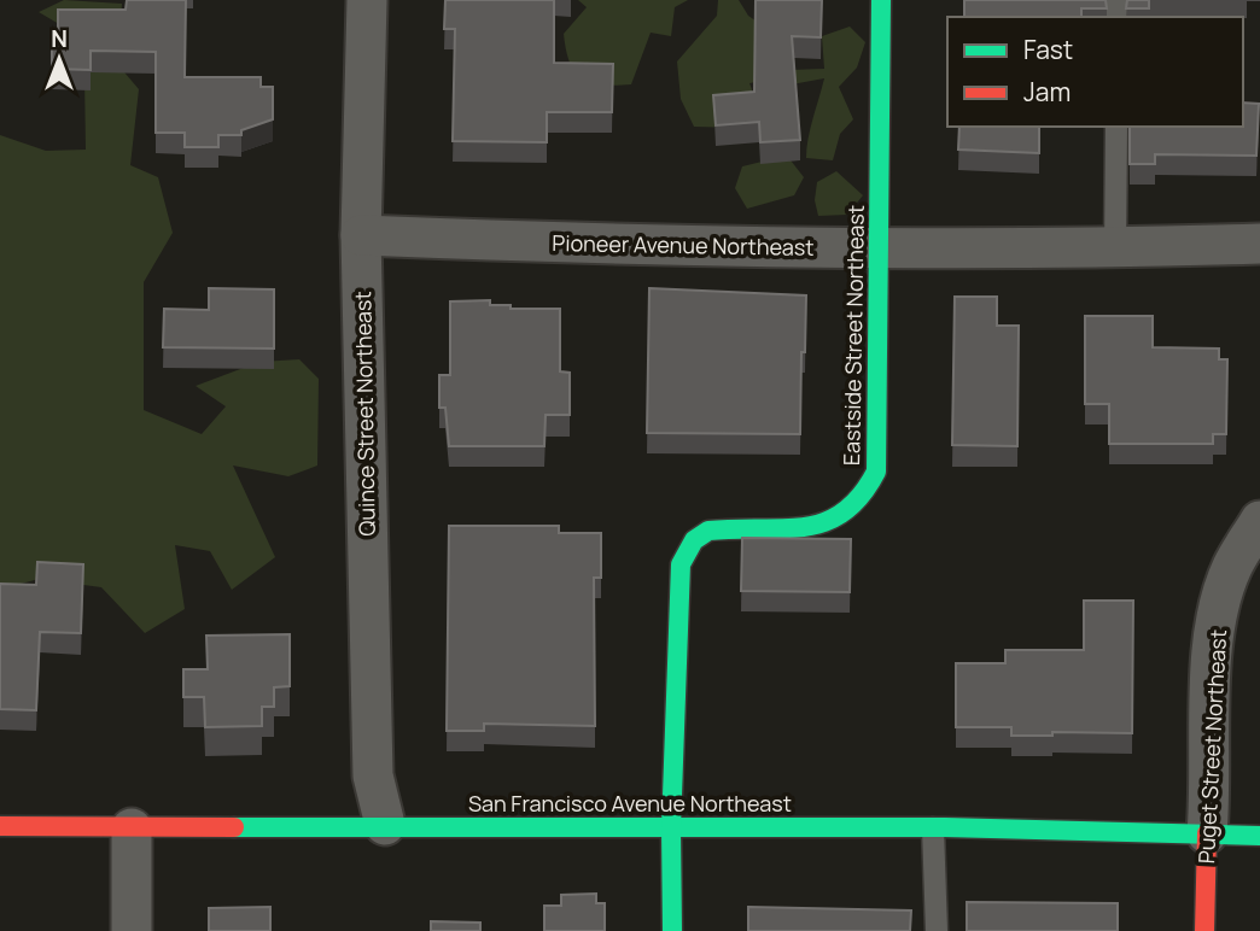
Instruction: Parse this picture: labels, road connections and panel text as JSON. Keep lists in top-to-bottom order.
{
  "streets": {
    "street": [
      "Pioneer Avenue Northeast",
      "Eastside Street Northeast",
      "Quince Street Northeast",
      "Puget Street Northeast",
      "San Francisco Avenue Northeast"
    ]
  },
  "crossings": [
    ["Pioneer Avenue Northeast", "Eastside Street Northeast"],
    ["Pioneer Avenue Northeast", "Quince Street Northeast"],
    ["Eastside Street Northeast", "San Francisco Avenue Northeast"],
    ["Quince Street Northeast", "San Francisco Avenue Northeast"],
    ["Puget Street Northeast", "San Francisco Avenue Northeast"]
  ],
  "legend": ["Fast", "Jam"],
  "north": "top"
}
